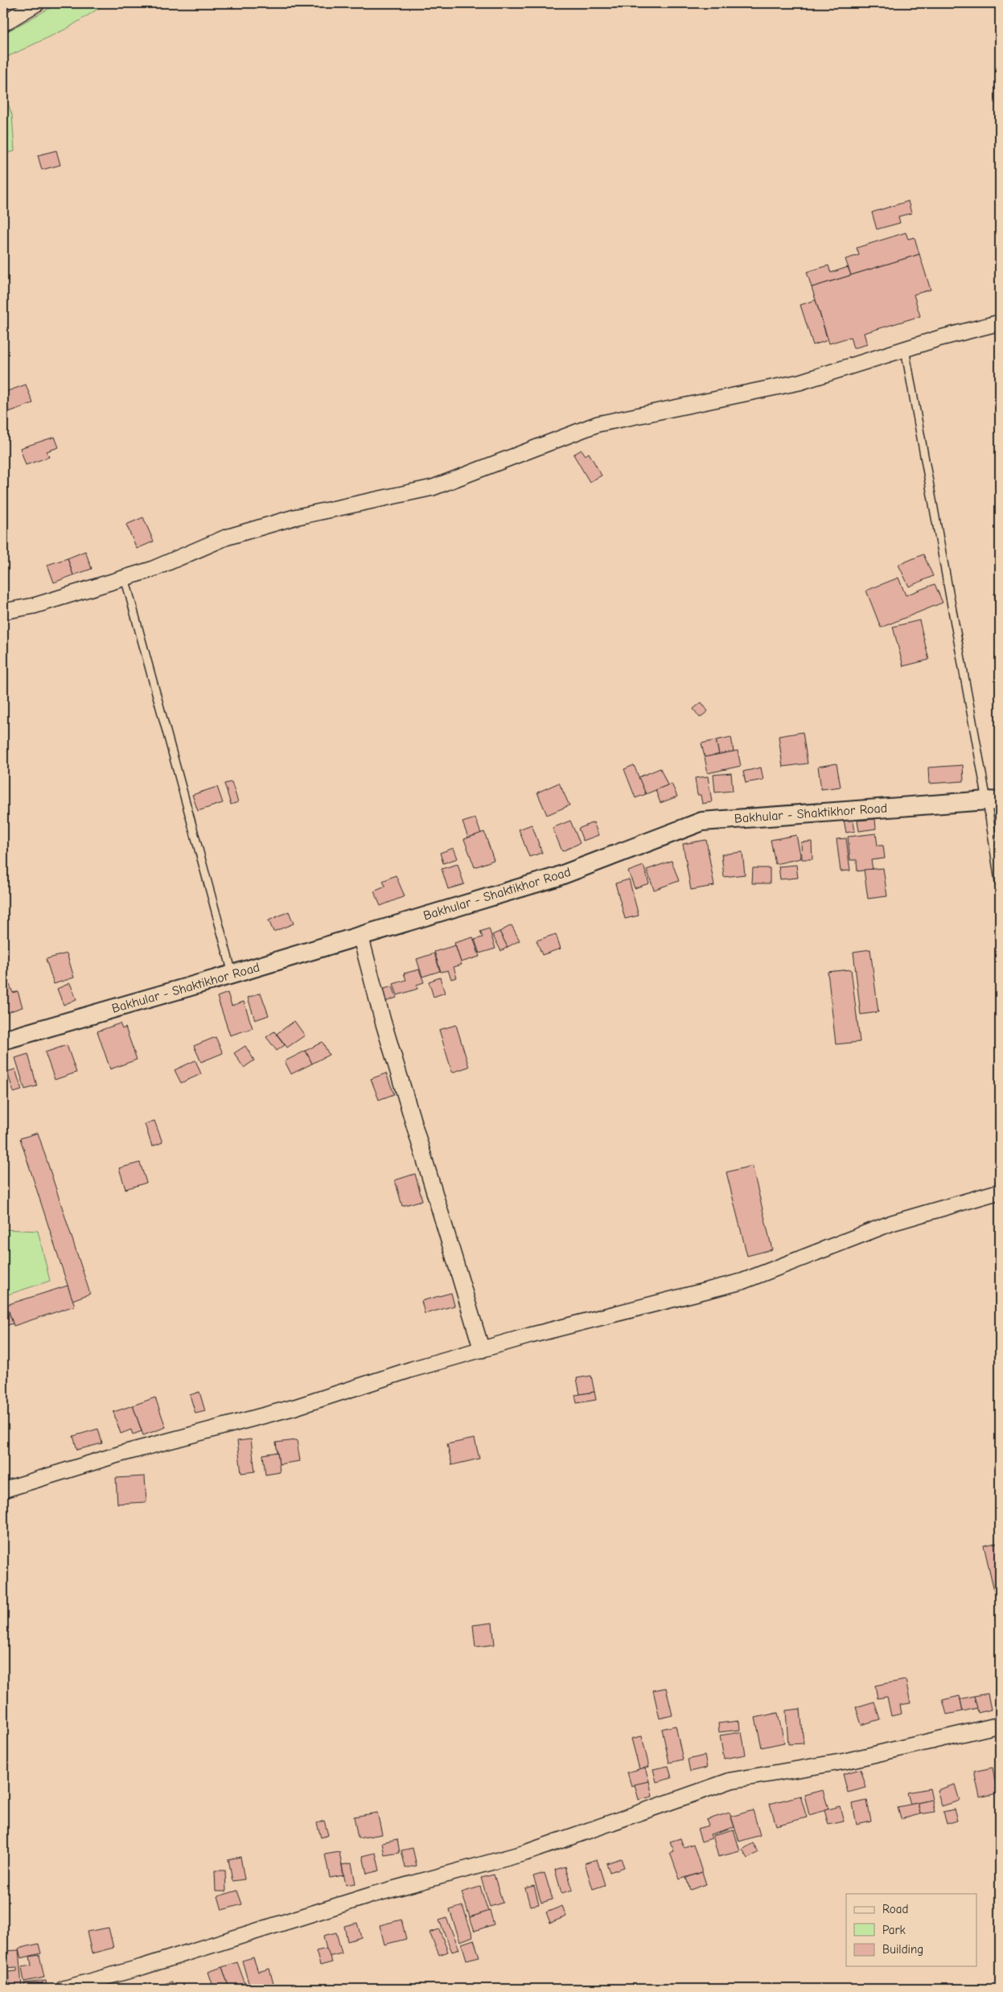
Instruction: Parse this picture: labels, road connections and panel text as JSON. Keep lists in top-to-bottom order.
{
  "streets": {
    "street": ["Bakhular - Shaktikhor Road"]
  },
  "legend": ["Road", "Park", "Building"]
}
